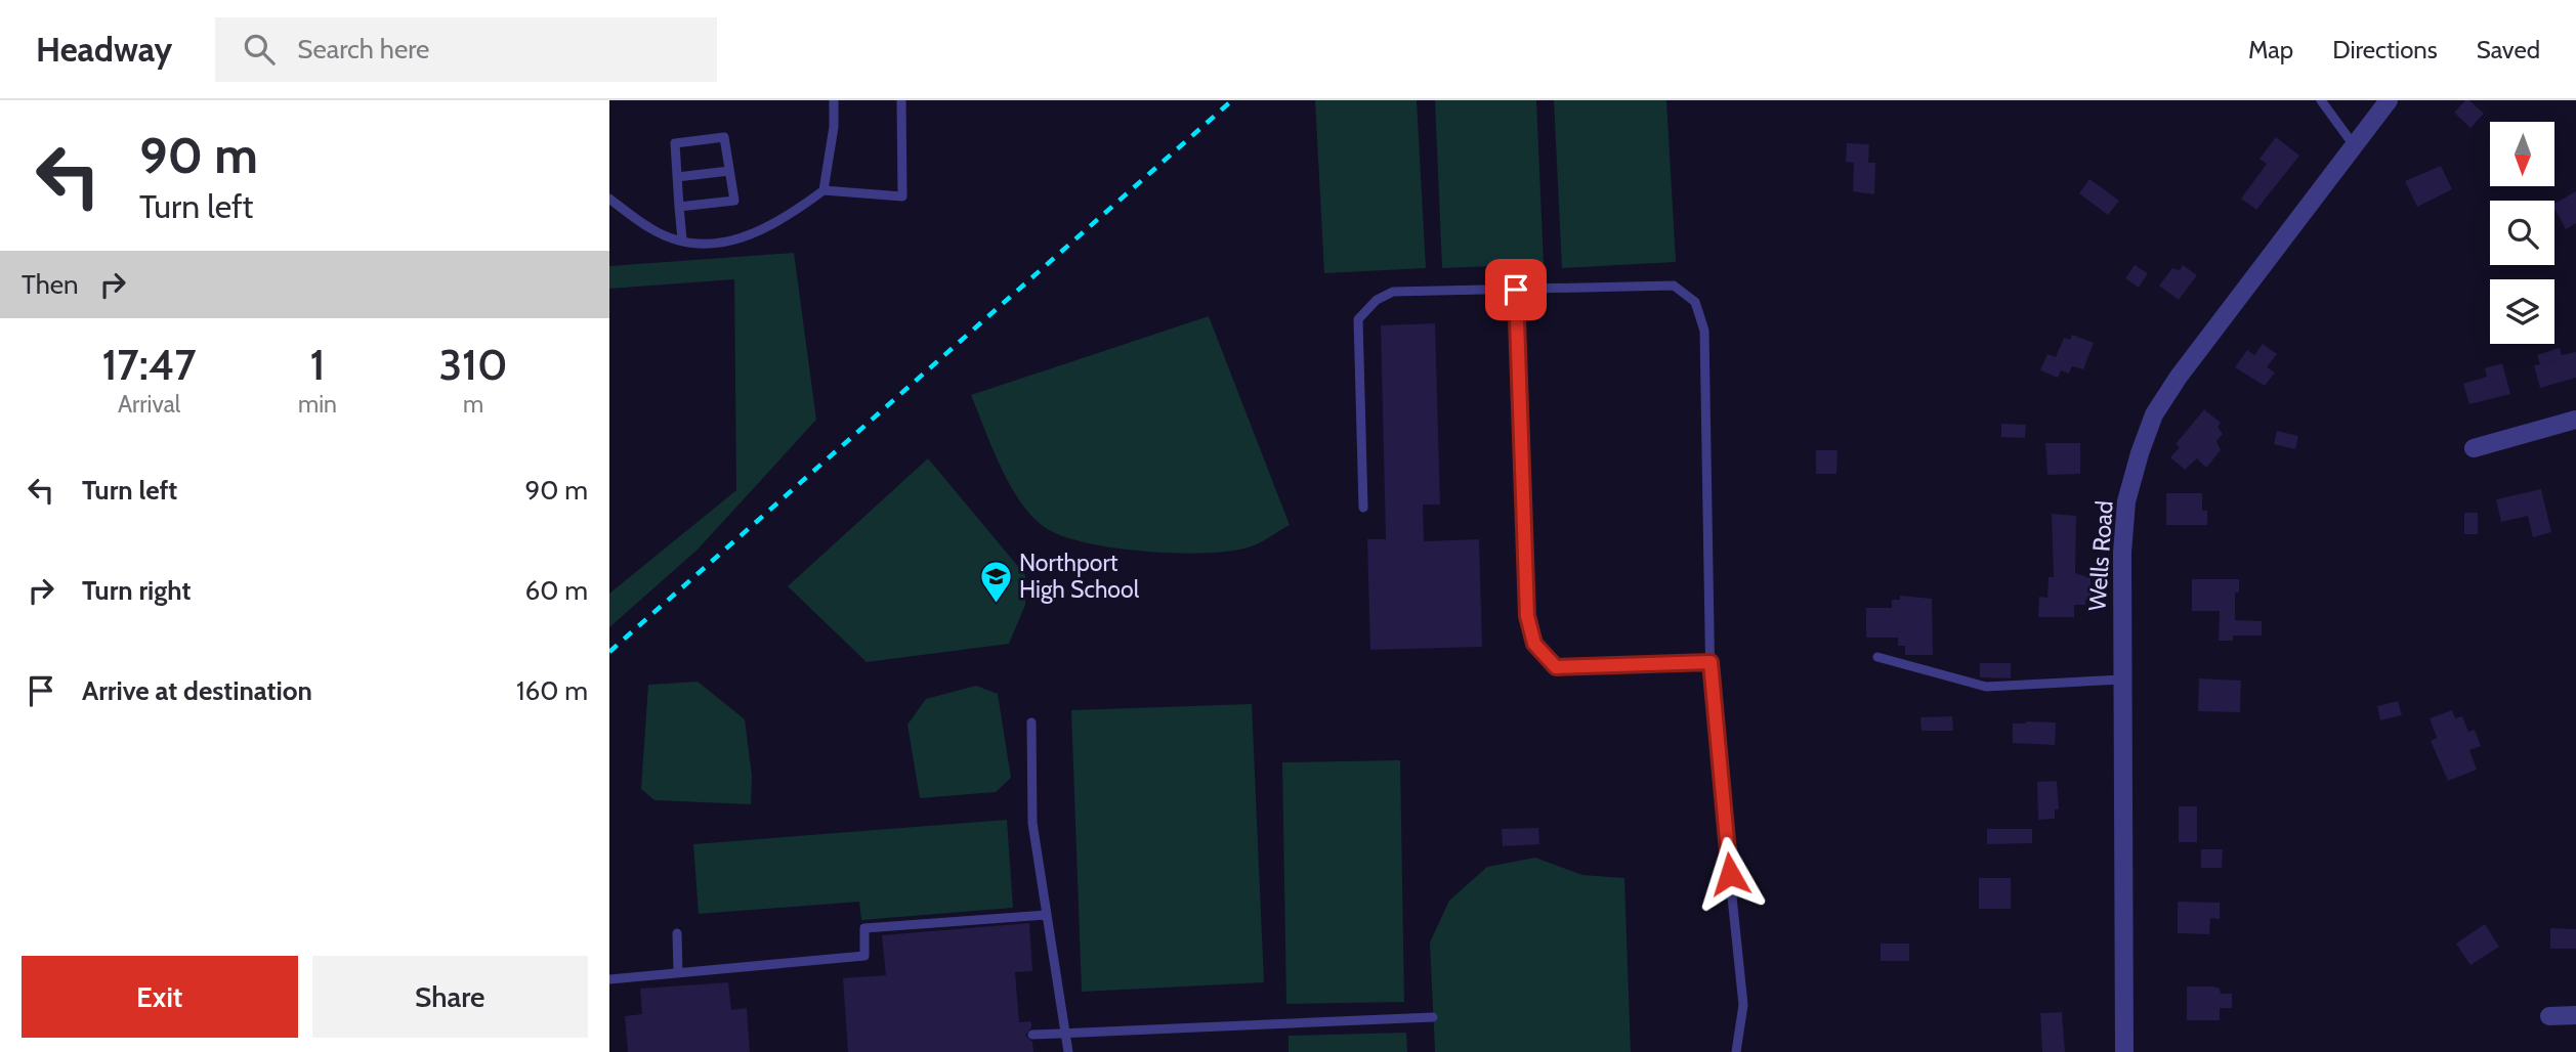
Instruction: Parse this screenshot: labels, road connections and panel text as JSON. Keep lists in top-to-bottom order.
{
  "streets": {
    "street": ["Wells Road"]
  },
  "places": {
    "school or university": ["Northport High School"]
  },
  "north": "bottom",
  "page": {
    "header": "Headway",
    "search": "Search here",
    "nav": ["Map", "Directions", "Saved"],
    "turn": ["90 m", "Turn left"],
    "then": "Then",
    "eta": [
      "17:47",
      "Arrival",
      "1",
      "min",
      "310",
      "m"
    ],
    "list": [
      {
        "name": "Turn left",
        "value": "90 m"
      },
      {
        "name": "Turn right",
        "value": "60 m"
      },
      {
        "name": "Arrive at destination",
        "value": "160 m"
      }
    ],
    "buttons": ["Exit", "Share"]
  }
}
